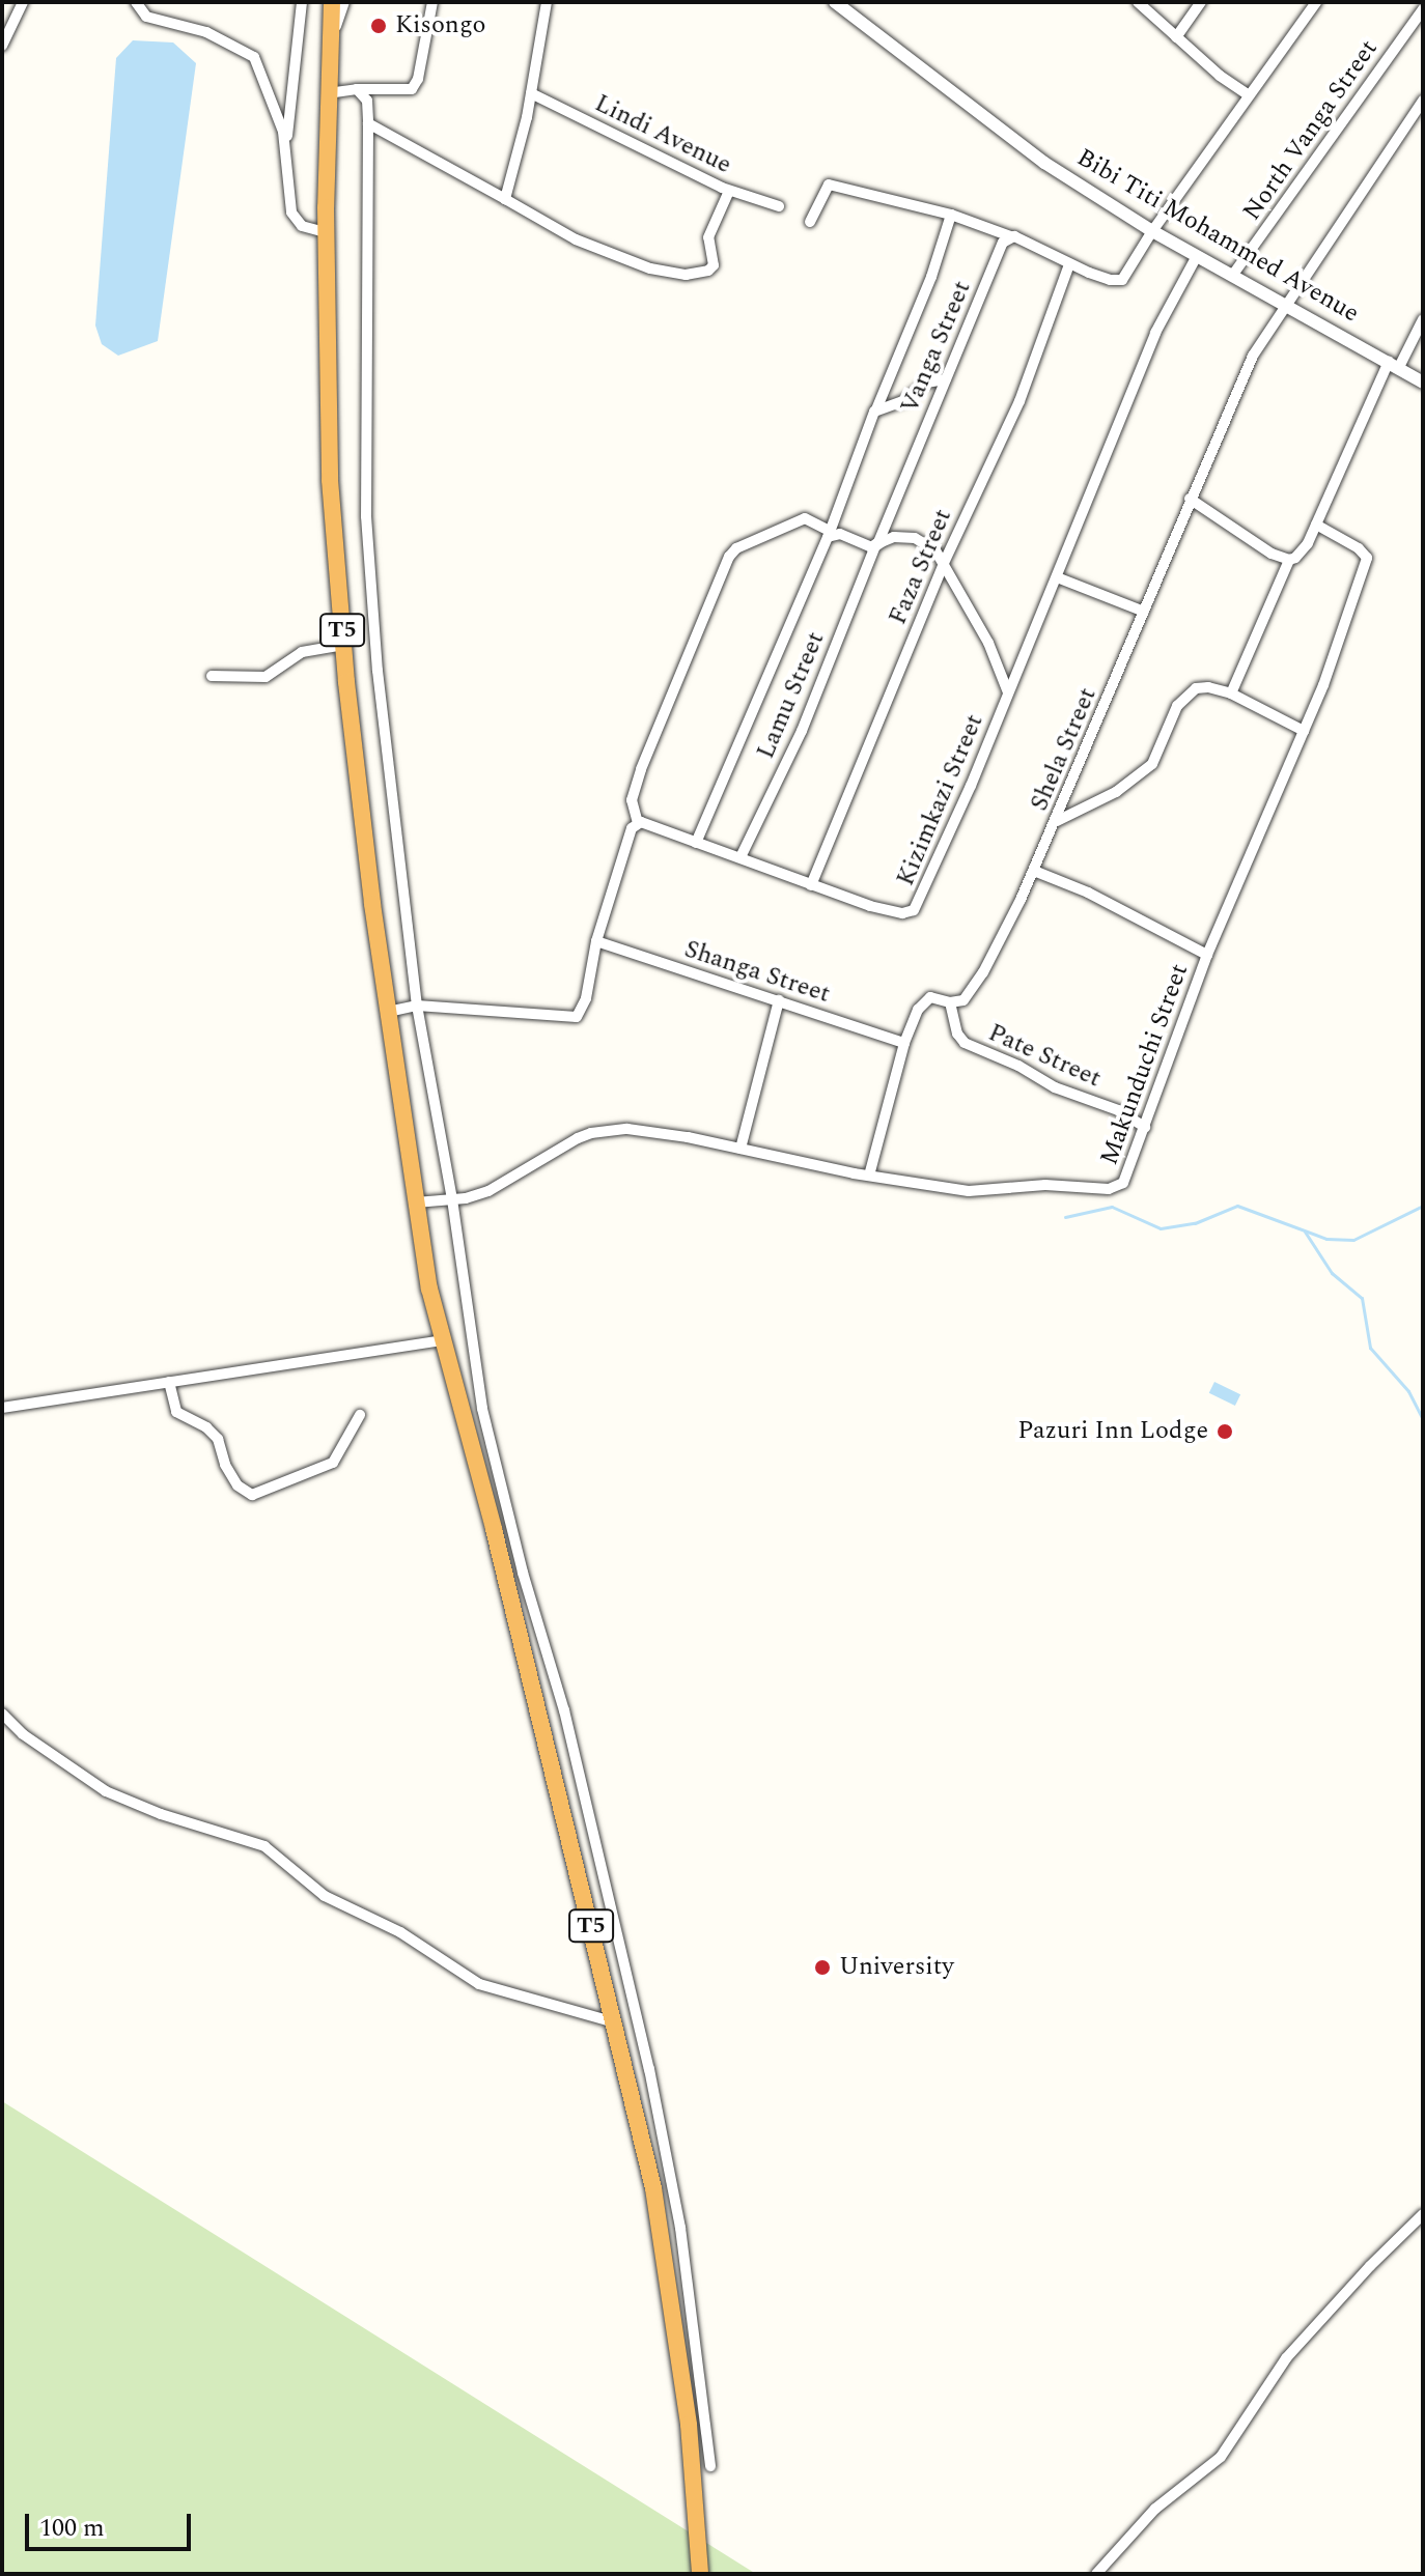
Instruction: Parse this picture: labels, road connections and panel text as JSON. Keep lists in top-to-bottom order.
{
  "streets": {
    "highway": ["T5"],
    "street": [
      "North Vanga Street",
      "Lindi Avenue",
      "Bibi Titi Mohammed Avenue",
      "Vanga Street",
      "Faza Street",
      "Lamu Street",
      "Shela Street",
      "Kizimkazi Street",
      "Shanga Street",
      "Pate Street",
      "Makunduchi Street"
    ]
  },
  "crossings": [
    ["North Vanga Street", "Bibi Titi Mohammed Avenue"],
    ["Bibi Titi Mohammed Avenue", "Shela Street"],
    ["Bibi Titi Mohammed Avenue", "Kizimkazi Street"],
    ["Vanga Street", "Lamu Street"],
    ["Faza Street", "Kizimkazi Street"],
    ["T5", "Makunduchi Street"],
    ["Lamu Street", "Kizimkazi Street"],
    ["Shela Street", "Shanga Street"],
    ["Shela Street", "Pate Street"],
    ["Shela Street", "Makunduchi Street"],
    ["Pate Street", "Makunduchi Street"]
  ],
  "places": ["Kisongo", "Pazuri Inn Lodge", "University"],
  "scale_bar": "100 m"
}
